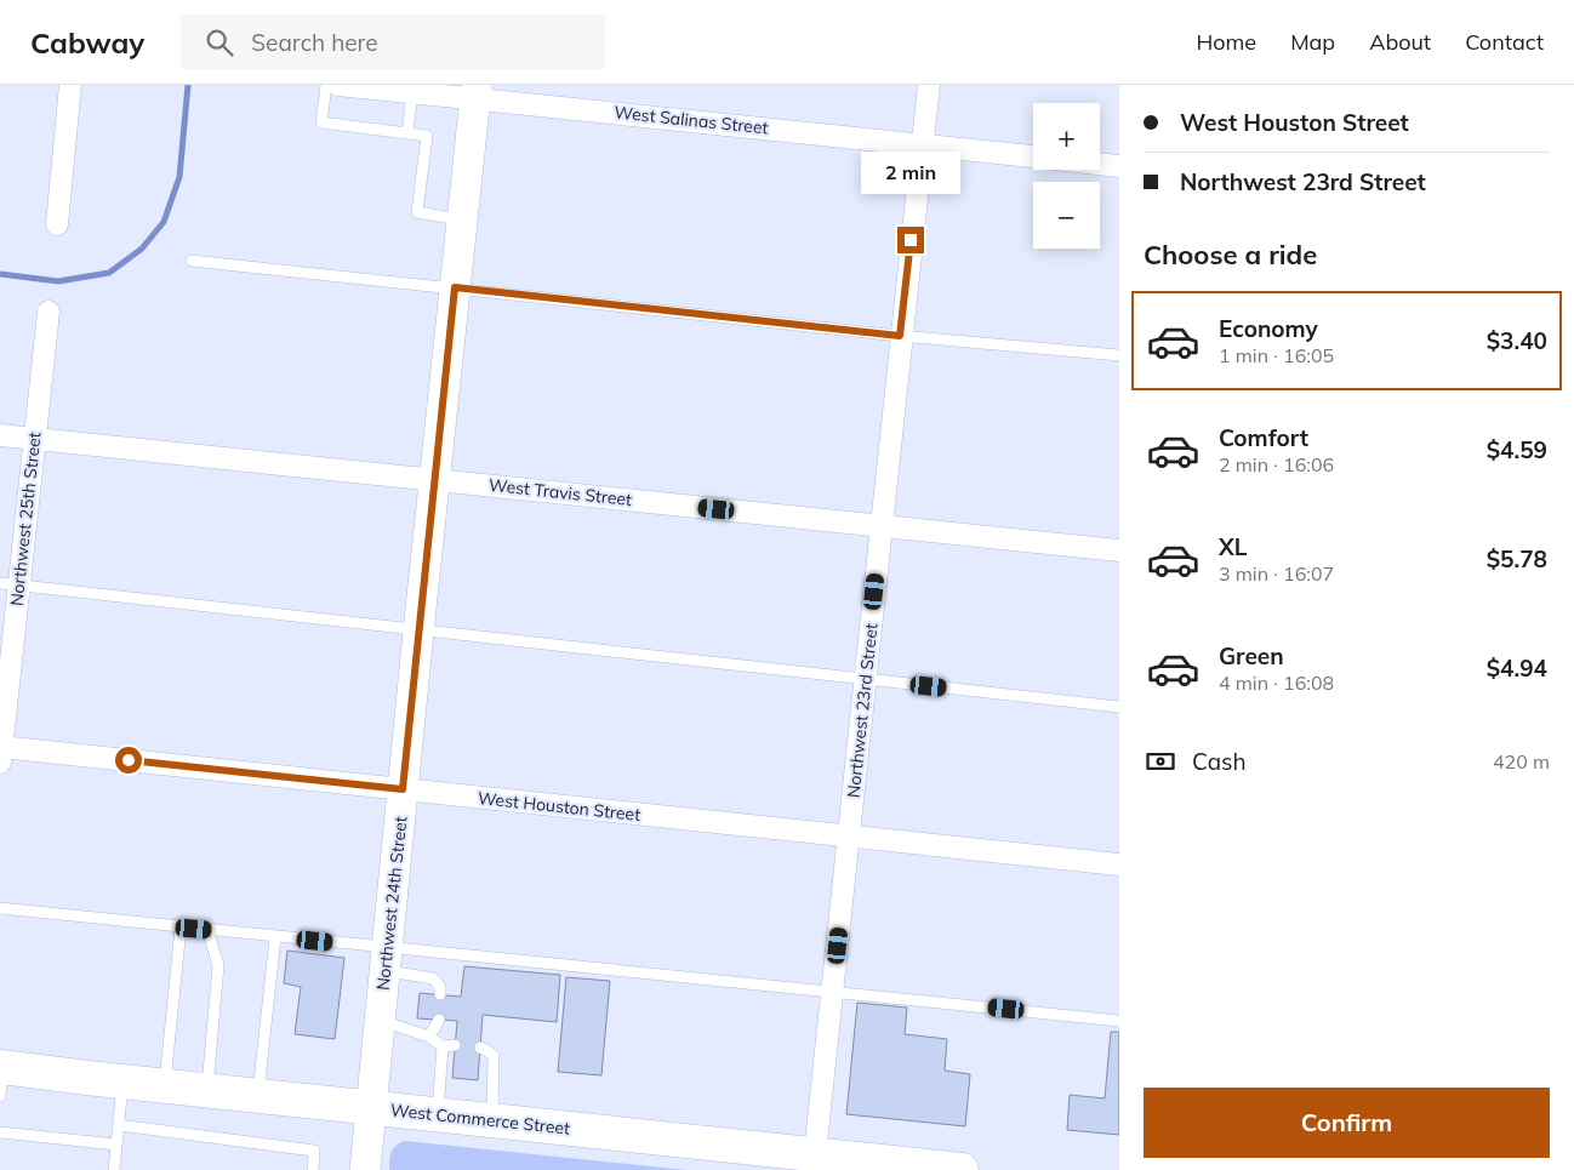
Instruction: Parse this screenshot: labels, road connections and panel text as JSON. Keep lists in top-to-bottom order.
{
  "streets": {
    "main road": ["Northwest 24th Street", "West Commerce Street"],
    "street": [
      "West Salinas Street",
      "West Travis Street",
      "Northwest 25th Street",
      "Northwest 23rd Street",
      "West Houston Street"
    ]
  },
  "crossings": [
    ["West Salinas Street", "Northwest 23rd Street"],
    ["West Salinas Street", "Northwest 24th Street"],
    ["West Travis Street", "Northwest 25th Street"],
    ["West Travis Street", "Northwest 23rd Street"],
    ["West Travis Street", "Northwest 24th Street"],
    ["Northwest 25th Street", "West Houston Street"],
    ["Northwest 23rd Street", "West Houston Street"],
    ["Northwest 23rd Street", "West Commerce Street"],
    ["West Houston Street", "Northwest 24th Street"],
    ["Northwest 24th Street", "West Commerce Street"]
  ],
  "page": {
    "header": "Cabway",
    "search": "Search here",
    "nav": [
      "Home",
      "Map",
      "About",
      "Contact"
    ],
    "banner": ["West Houston Street", "Northwest 23rd Street"],
    "map_buttons": ["+", "−"],
    "bubble": "2 min",
    "heading": "Choose a ride",
    "list": [
      {
        "name": "Economy",
        "note": "1 min · 16:05",
        "value": "$3.40"
      },
      {
        "name": "Comfort",
        "note": "2 min · 16:06",
        "value": "$4.59"
      },
      {
        "name": "XL",
        "note": "3 min · 16:07",
        "value": "$5.78"
      },
      {
        "name": "Green",
        "note": "4 min · 16:08",
        "value": "$4.94"
      }
    ],
    "pay": ["Cash", "420 m"],
    "buttons": "Confirm"
  }
}
